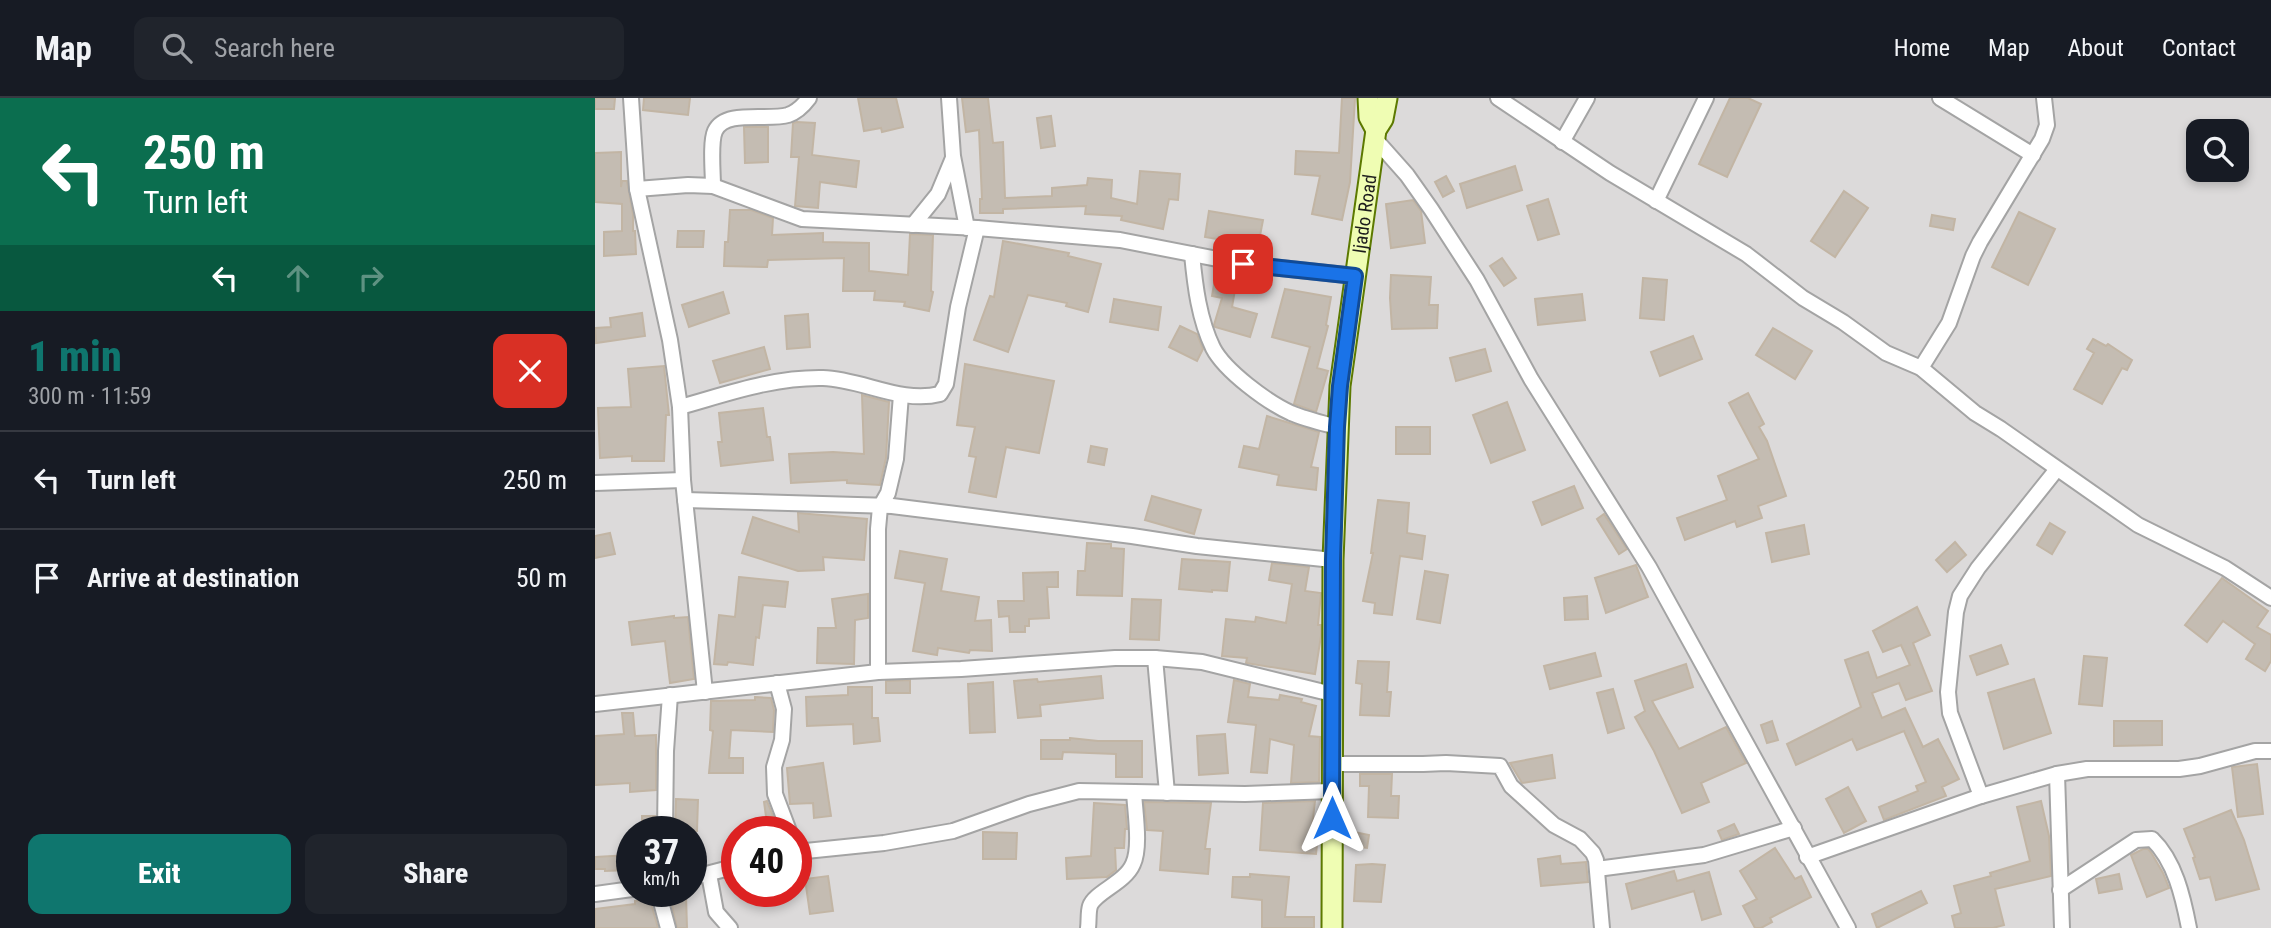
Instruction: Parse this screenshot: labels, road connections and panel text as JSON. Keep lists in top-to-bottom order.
{
  "streets": {
    "street": ["Ijado Road"]
  },
  "page": {
    "header": "Map",
    "search": "Search here",
    "nav": [
      "Home",
      "Map",
      "About",
      "Contact"
    ],
    "turn": ["250 m", "Turn left"],
    "heading": ["1 min", "300 m · 11:59"],
    "list": [
      {
        "name": "Turn left",
        "value": "250 m"
      },
      {
        "name": "Arrive at destination",
        "value": "50 m"
      }
    ],
    "speed": "37 km/h",
    "limit": "40",
    "buttons": ["Exit", "Share"]
  }
}
